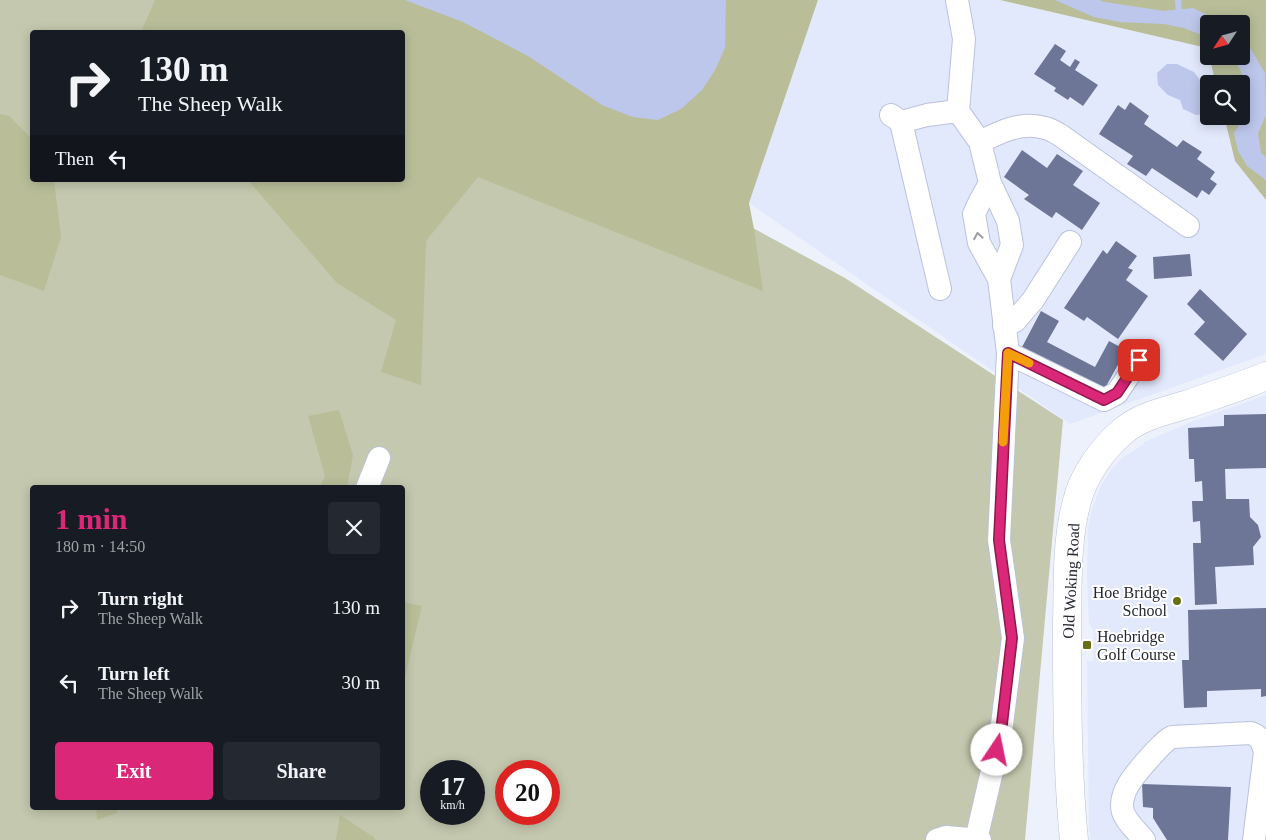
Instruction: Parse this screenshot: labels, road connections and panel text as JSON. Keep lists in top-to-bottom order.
{
  "streets": {
    "main road": ["Old Woking Road"]
  },
  "places": {
    "other": ["Hoe Bridge School"],
    "transit": ["Hoebridge Golf Course"]
  },
  "north": "bottom left",
  "page": {
    "turn": ["130 m", "The Sheep Walk"],
    "then": "Then",
    "heading": ["1 min", "180 m · 14:50"],
    "list": [
      {
        "name": "Turn right",
        "note": "The Sheep Walk",
        "value": "130 m"
      },
      {
        "name": "Turn left",
        "note": "The Sheep Walk",
        "value": "30 m"
      }
    ],
    "buttons": ["Exit", "Share"],
    "speed": "17 km/h",
    "limit": "20"
  }
}
